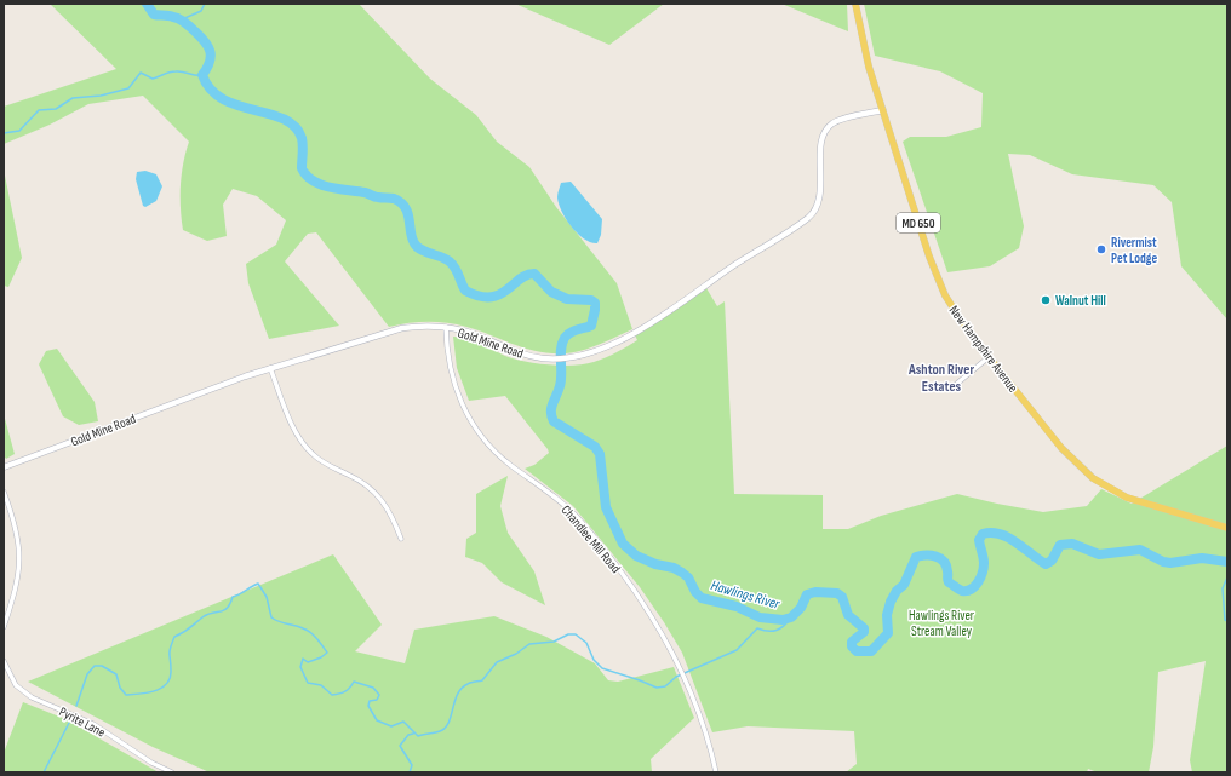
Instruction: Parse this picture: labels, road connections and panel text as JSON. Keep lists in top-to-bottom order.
{
  "streets": {
    "main road": ["MD 650", "New Hampshire Avenue"],
    "street": ["Gold Mine Road", "Chandlee Mill Road", "Pyrite Lane"]
  },
  "crossings": [
    ["Gold Mine Road", "New Hampshire Avenue"],
    ["Gold Mine Road", "Chandlee Mill Road"]
  ],
  "districts": ["Ashton River Estates"],
  "water": ["Hawlings River"],
  "parks": ["Hawlings River Stream Valley"],
  "places": ["Rivermist Pet Lodge", "Walnut Hill"]
}
